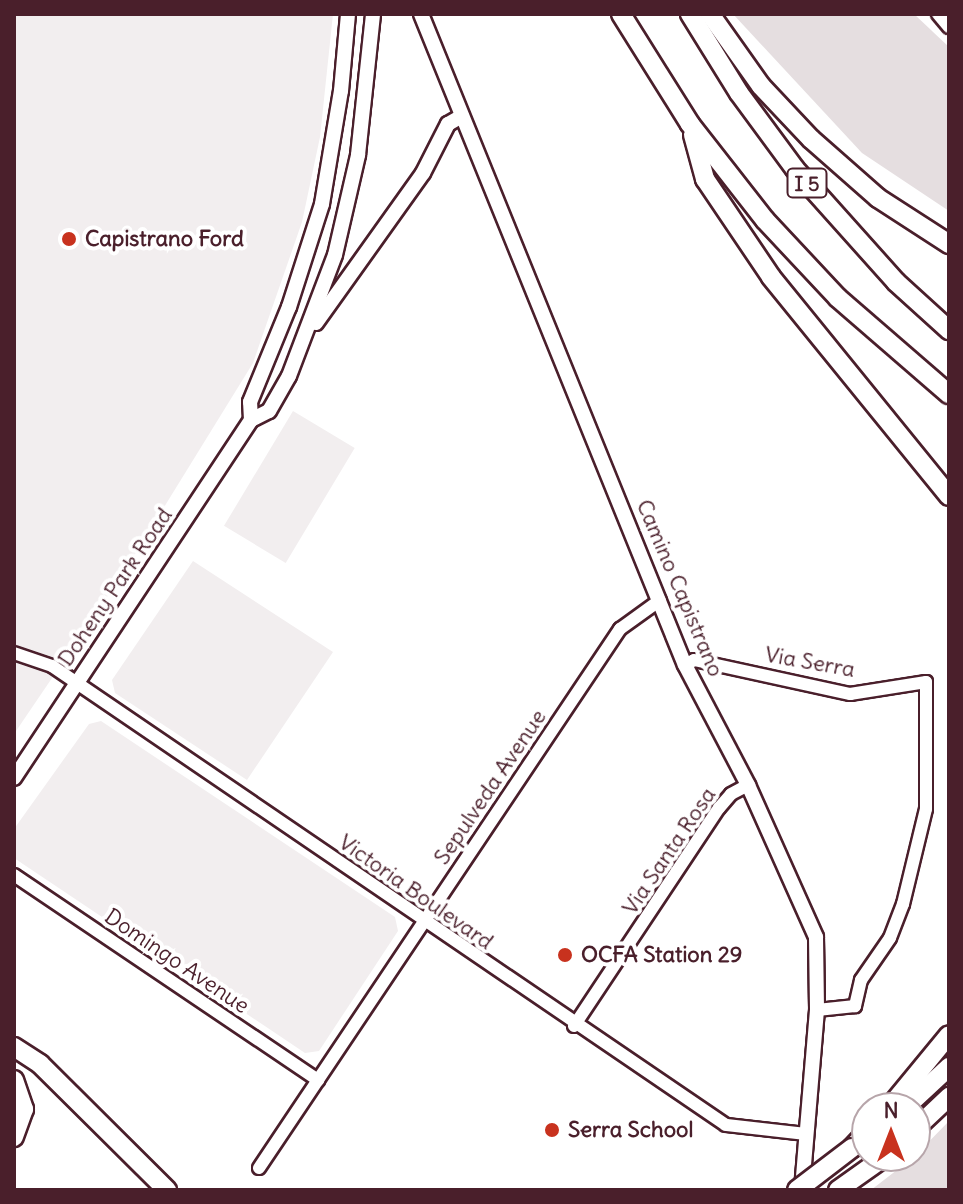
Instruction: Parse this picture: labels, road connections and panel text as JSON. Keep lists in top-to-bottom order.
{
  "streets": {
    "highway": ["I 5"],
    "main road": ["Doheny Park Road", "Camino Capistrano"],
    "street": [
      "Via Serra",
      "Sepulveda Avenue",
      "Via Santa Rosa",
      "Victoria Boulevard",
      "Domingo Avenue"
    ]
  },
  "crossings": [
    ["Doheny Park Road", "Victoria Boulevard"],
    ["Camino Capistrano", "Via Serra"],
    ["Camino Capistrano", "Sepulveda Avenue"],
    ["Camino Capistrano", "Via Santa Rosa"],
    ["Camino Capistrano", "Victoria Boulevard"],
    ["Sepulveda Avenue", "Victoria Boulevard"],
    ["Sepulveda Avenue", "Domingo Avenue"],
    ["Via Santa Rosa", "Victoria Boulevard"]
  ],
  "places": ["Capistrano Ford", "OCFA Station 29", "Serra School"],
  "north": "top"
}
